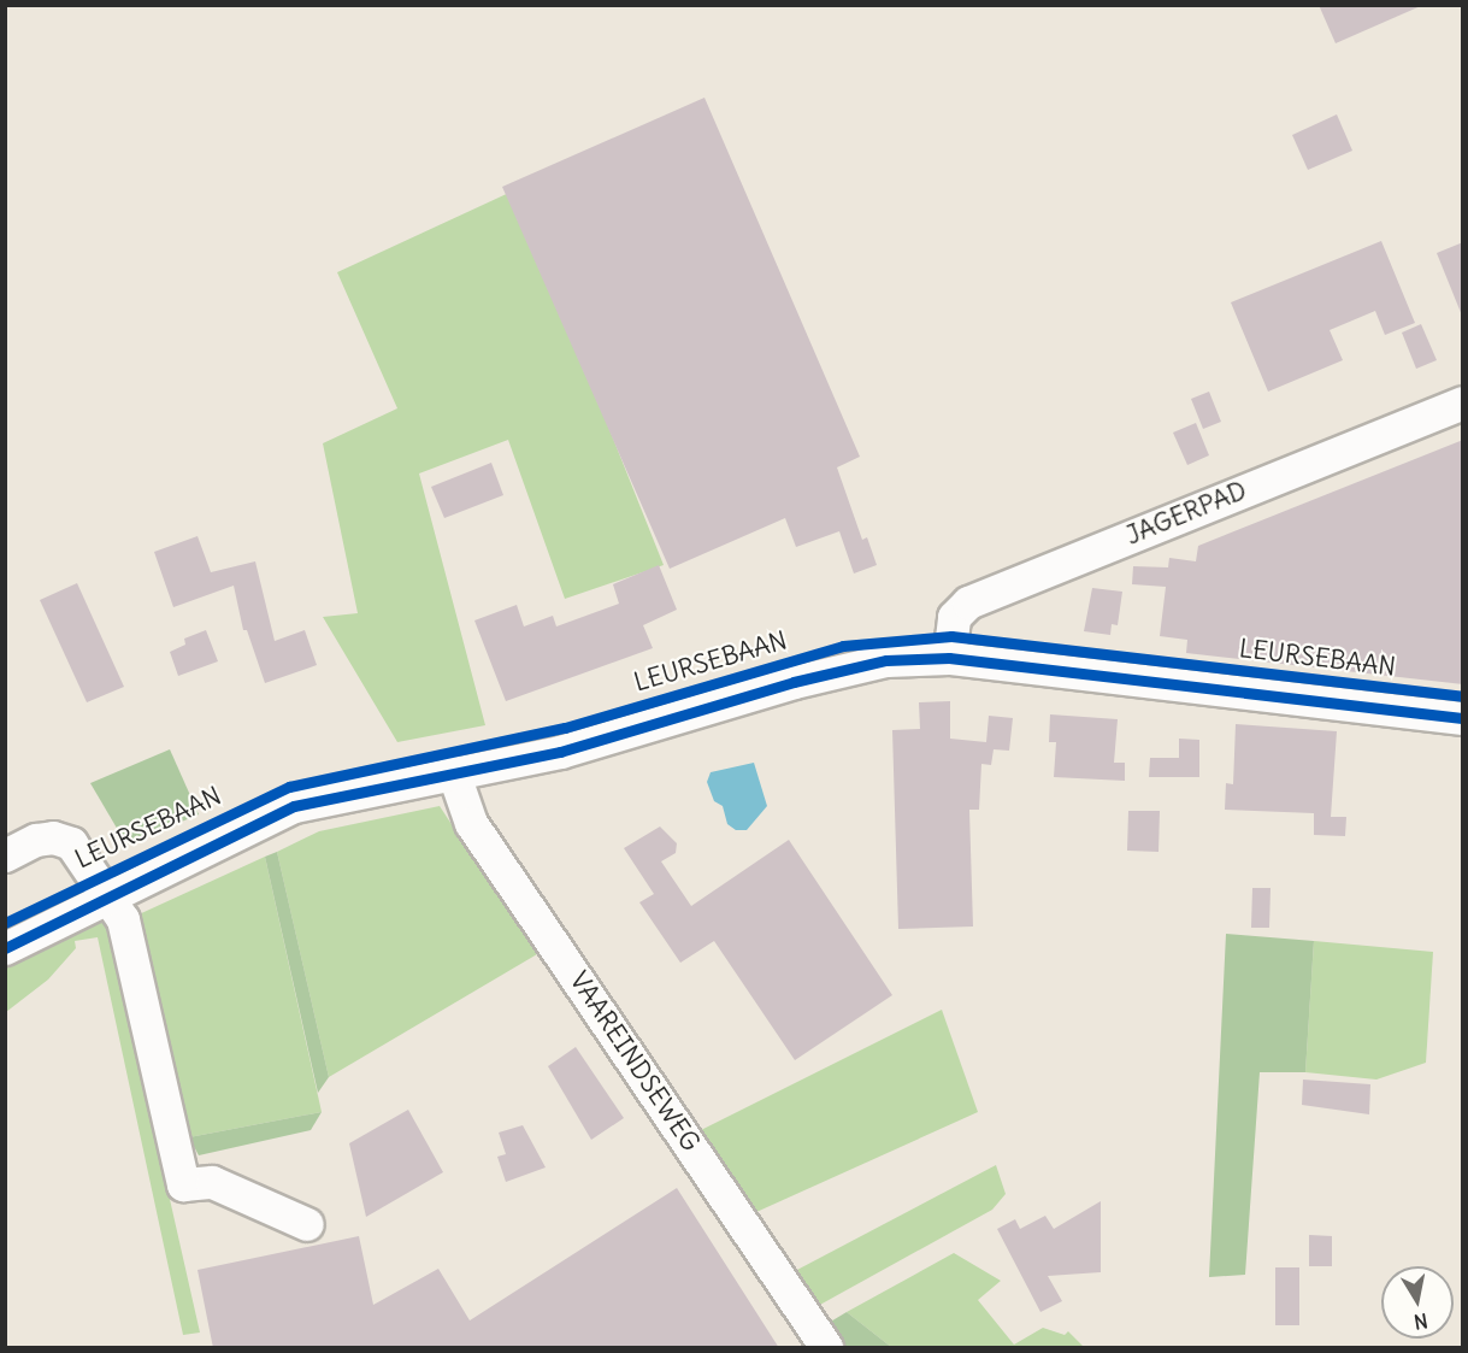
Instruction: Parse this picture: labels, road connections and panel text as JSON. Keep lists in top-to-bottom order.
{
  "streets": {
    "street": ["JAGERPAD", "LEURSEBAAN", "VAAREINDSEWEG"]
  },
  "crossings": [
    ["JAGERPAD", "LEURSEBAAN"],
    ["LEURSEBAAN", "VAAREINDSEWEG"]
  ],
  "north": "bottom"
}
